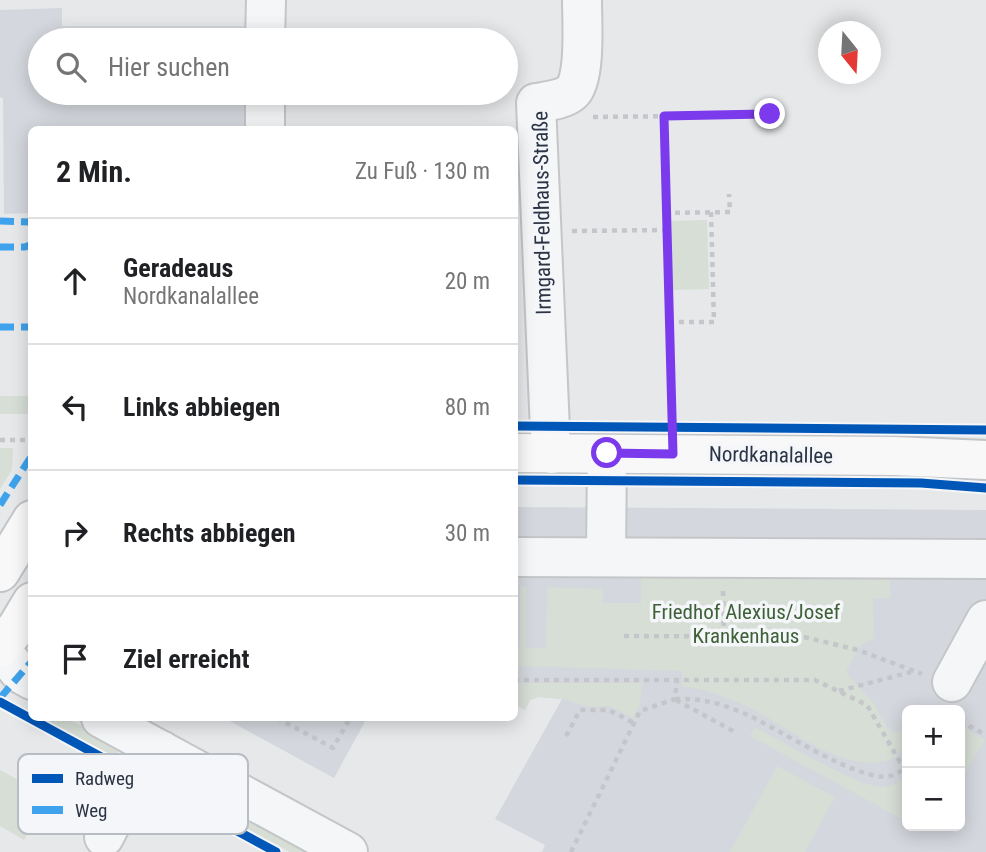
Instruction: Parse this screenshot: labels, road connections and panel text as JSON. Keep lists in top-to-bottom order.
{
  "streets": {
    "main road": ["Nordkanalallee"],
    "street": ["Irmgard-Feldhaus-Straße"]
  },
  "crossings": [
    ["Irmgard-Feldhaus-Straße", "Nordkanalallee"]
  ],
  "parks": ["Friedhof Alexius/Josef Krankenhaus"],
  "legend": ["Radweg", "Weg"],
  "north": "bottom",
  "page": {
    "search": "Hier suchen",
    "heading": ["2 Min.", "Zu Fuß · 130 m"],
    "list": [
      ["Geradeaus", "Nordkanalallee", "20 m"],
      ["Links abbiegen", "80 m"],
      ["Rechts abbiegen", "30 m"],
      "Ziel erreicht"
    ],
    "map_buttons": ["+", "−"]
  }
}
